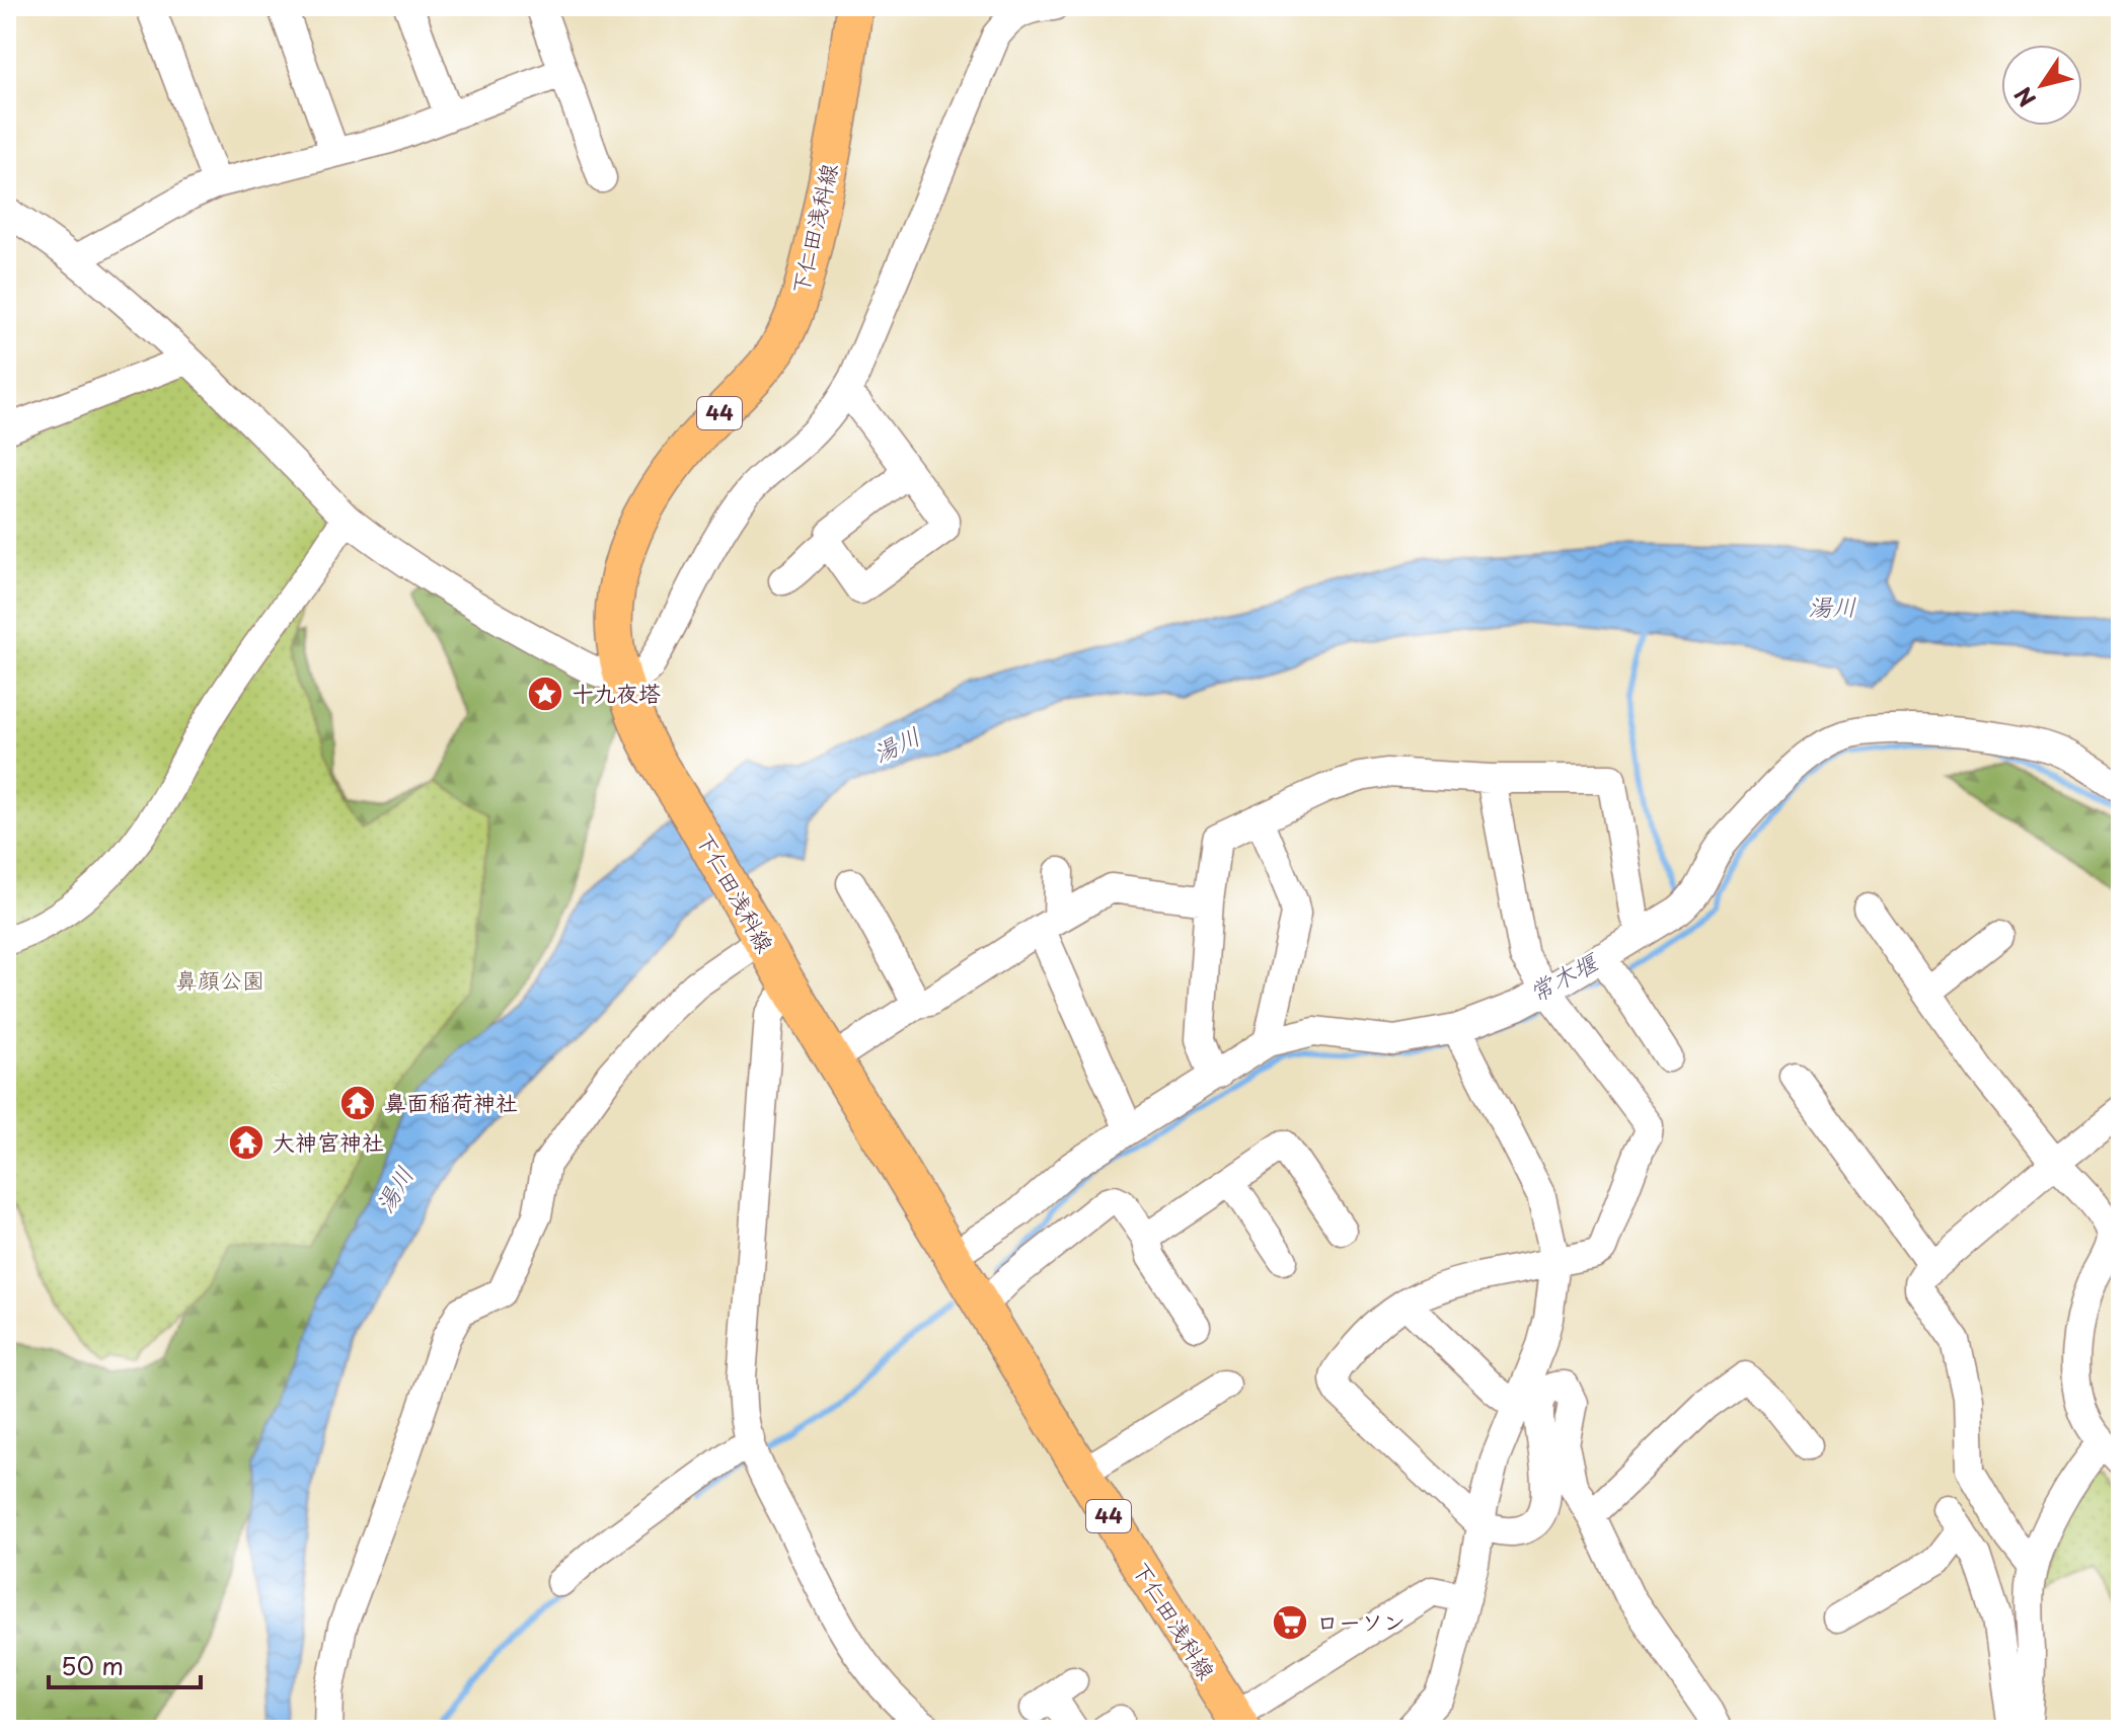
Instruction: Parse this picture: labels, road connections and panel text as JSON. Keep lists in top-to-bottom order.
{
  "streets": {
    "main road": ["下仁田浅科線", "44"]
  },
  "water": ["湯川", "常木堰"],
  "parks": ["鼻顔公園"],
  "places": {
    "place": ["十九夜塔"],
    "temple": ["鼻面稲荷神社", "大神宮神社"],
    "supermarket": ["ローソン"]
  },
  "scale_bar": "50 m",
  "north": "bottom left"
}
